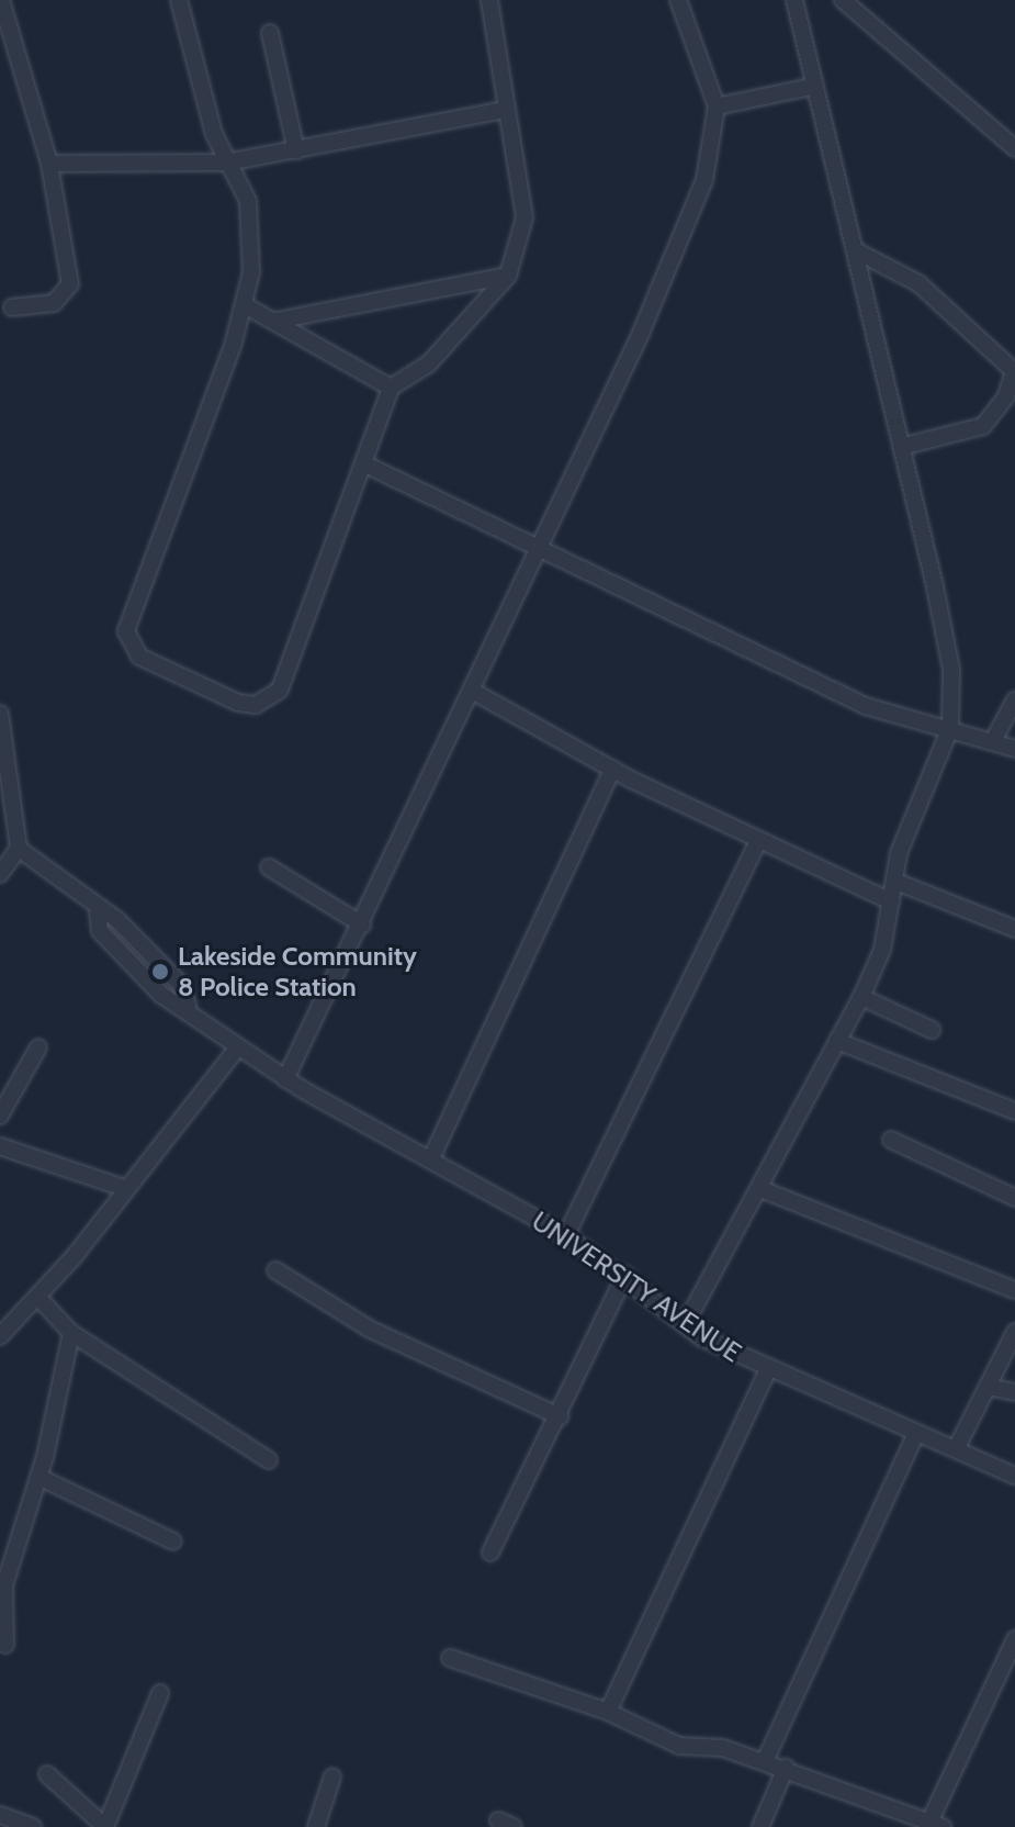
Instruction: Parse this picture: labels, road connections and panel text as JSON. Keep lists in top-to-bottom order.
{
  "streets": {
    "street": ["UNIVERSITY AVENUE"]
  },
  "places": ["Lakeside Community 8 Police Station"]
}
